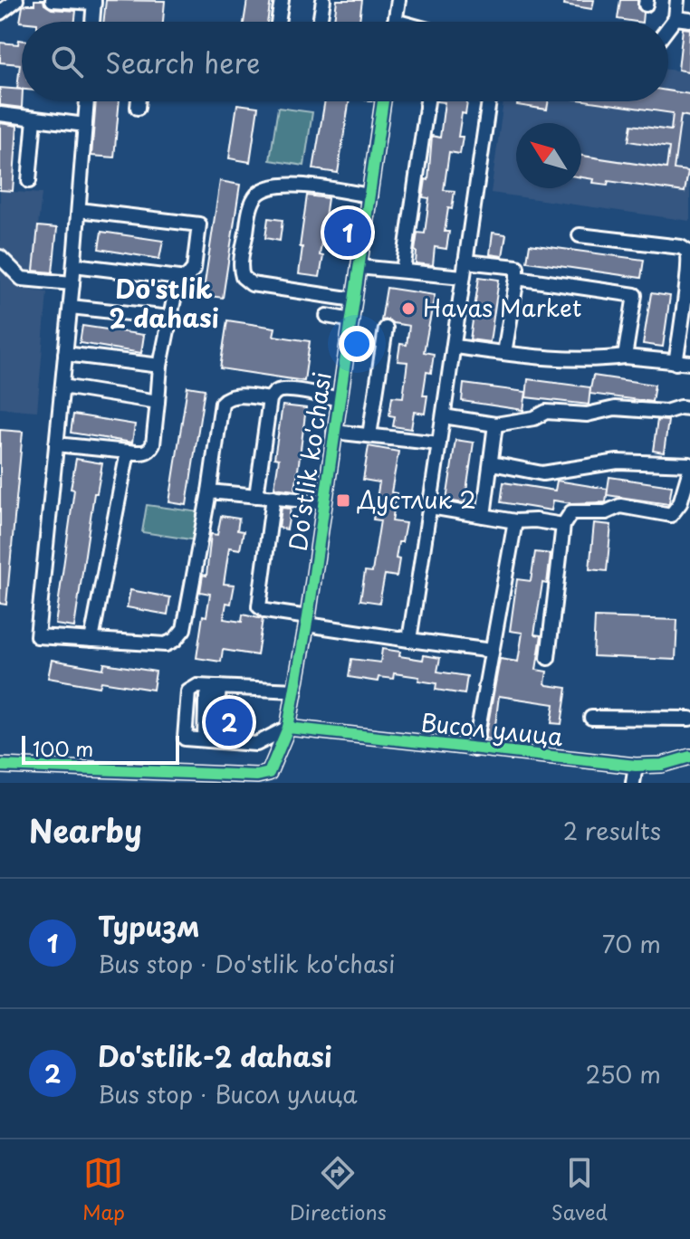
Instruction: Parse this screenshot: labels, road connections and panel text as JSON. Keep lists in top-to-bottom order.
{
  "streets": {
    "street": ["Do'stlik ko'chasi", "Висол улица"]
  },
  "crossings": [
    ["Do'stlik ko'chasi", "Висол улица"]
  ],
  "districts": ["Do'stlik 2 dahasi"],
  "places": {
    "other": ["Havas Market"],
    "transit": ["Дустлик 2"]
  },
  "scale_bar": "100 m",
  "north": "top left",
  "page": {
    "search": "Search here",
    "pins": ["1", "2"],
    "scale": "100 m",
    "heading": ["Nearby", "2 results"],
    "list": [
      {
        "mark": "1",
        "name": "Туризм",
        "note": "Bus stop · Do'stlik ko'chasi",
        "value": "70 m"
      },
      {
        "mark": "2",
        "name": "Do'stlik-2 dahasi",
        "note": "Bus stop · Висол улица",
        "value": "250 m"
      }
    ],
    "nav": ["Map", "Directions", "Saved"]
  }
}
